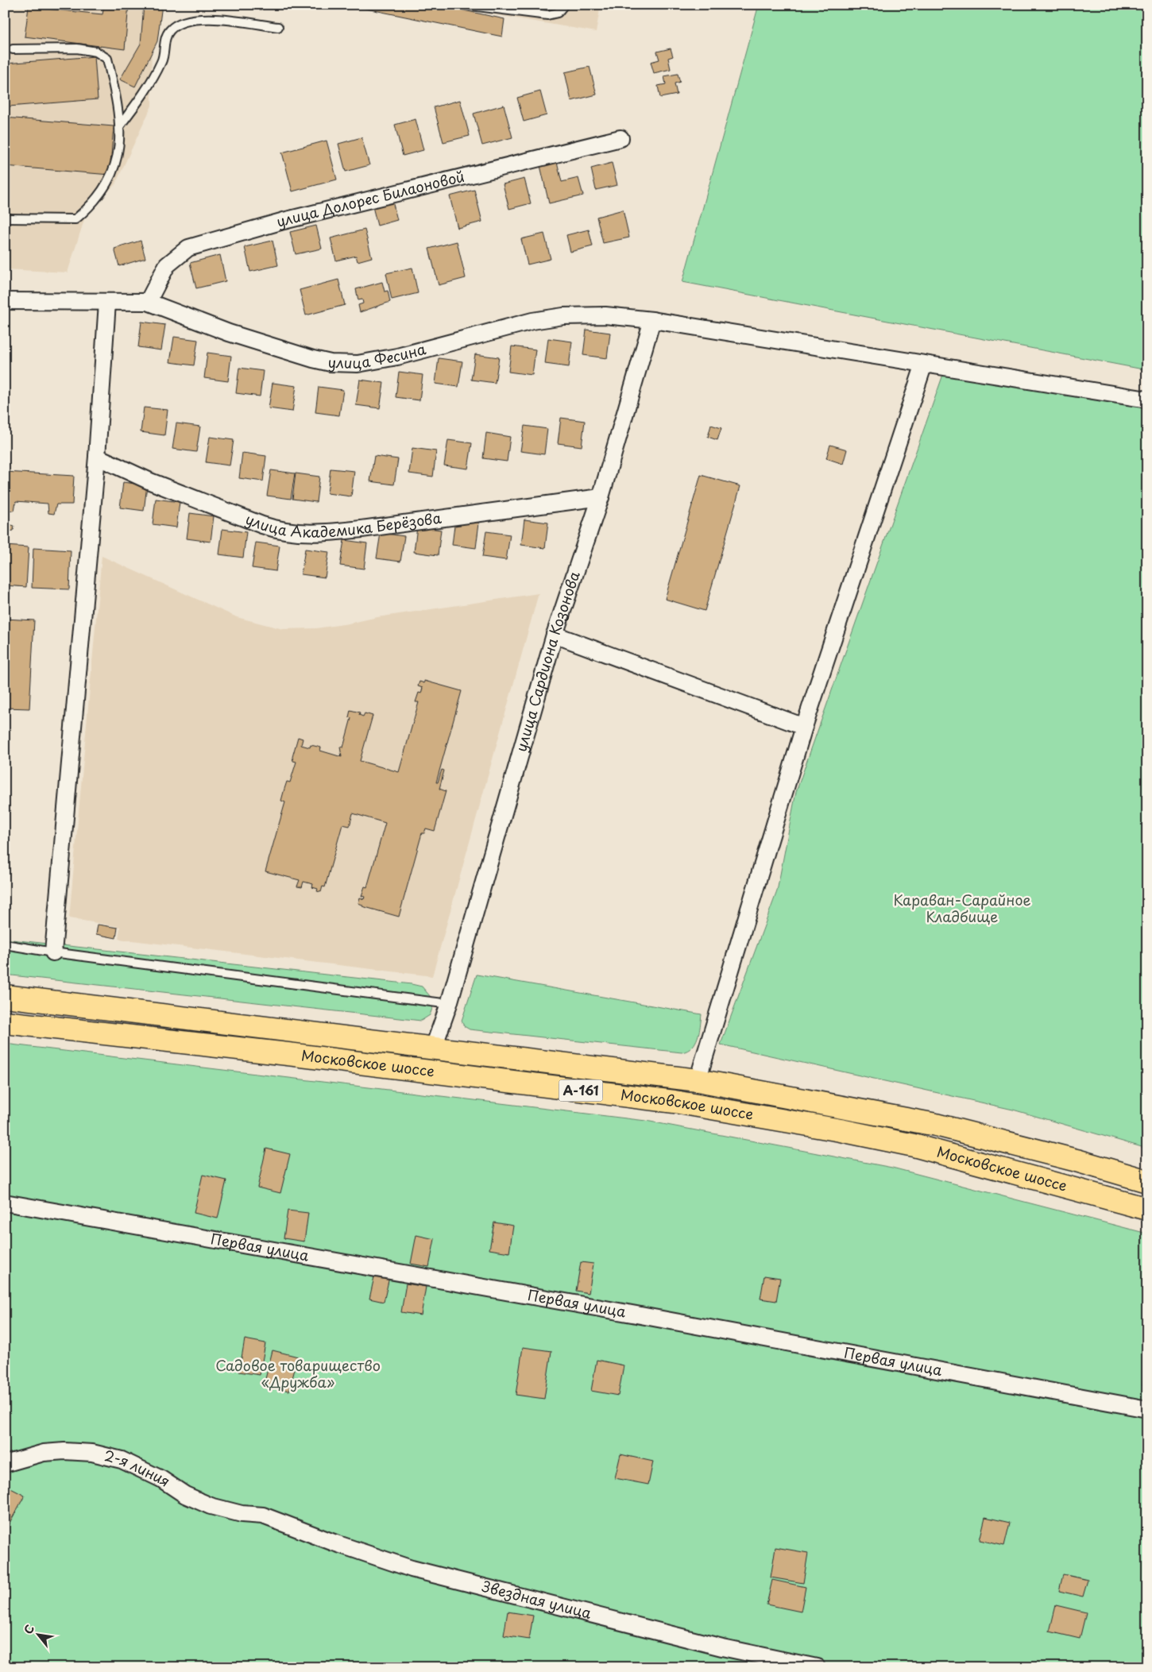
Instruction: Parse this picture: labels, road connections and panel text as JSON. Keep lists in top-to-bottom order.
{
  "streets": {
    "highway": ["Московское шоссе", "А-161"],
    "street": [
      "улица Долорес Билаоновой",
      "улица Фесина",
      "улица Академика Берёзова",
      "улица Сардиона Козонова",
      "Первая улица",
      "2-я линия",
      "Звездная улица"
    ]
  },
  "crossings": [
    ["улица Долорес Билаоновой", "улица Фесина"],
    ["улица Фесина", "улица Сардиона Козонова"],
    ["улица Академика Берёзова", "улица Сардиона Козонова"],
    ["улица Сардиона Козонова", "Московское шоссе"],
    ["2-я линия", "Звездная улица"]
  ],
  "parks": ["Караван-Сарайное Кладбище", "Садовое товарищество «Дружба»"],
  "north": "top left"
}
